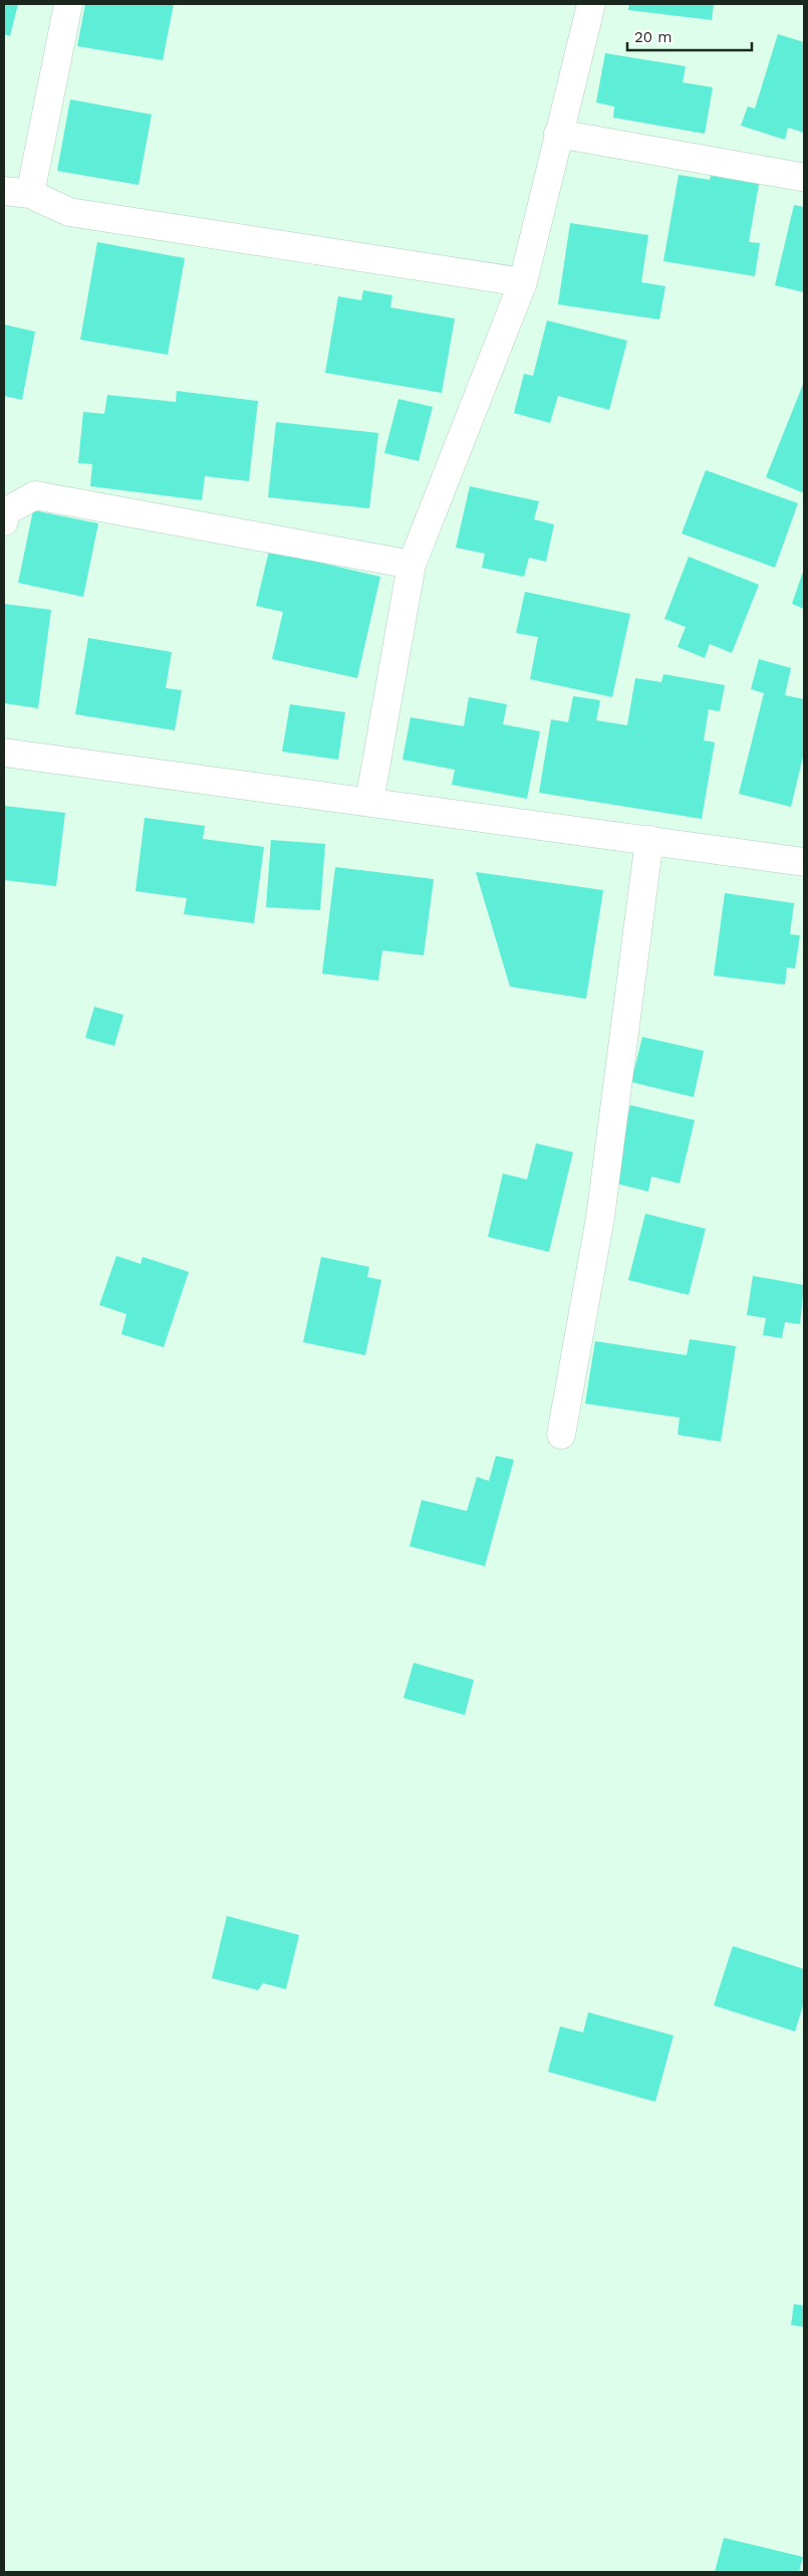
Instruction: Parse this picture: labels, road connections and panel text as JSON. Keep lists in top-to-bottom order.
{
  "scale_bar": "20 m"
}
